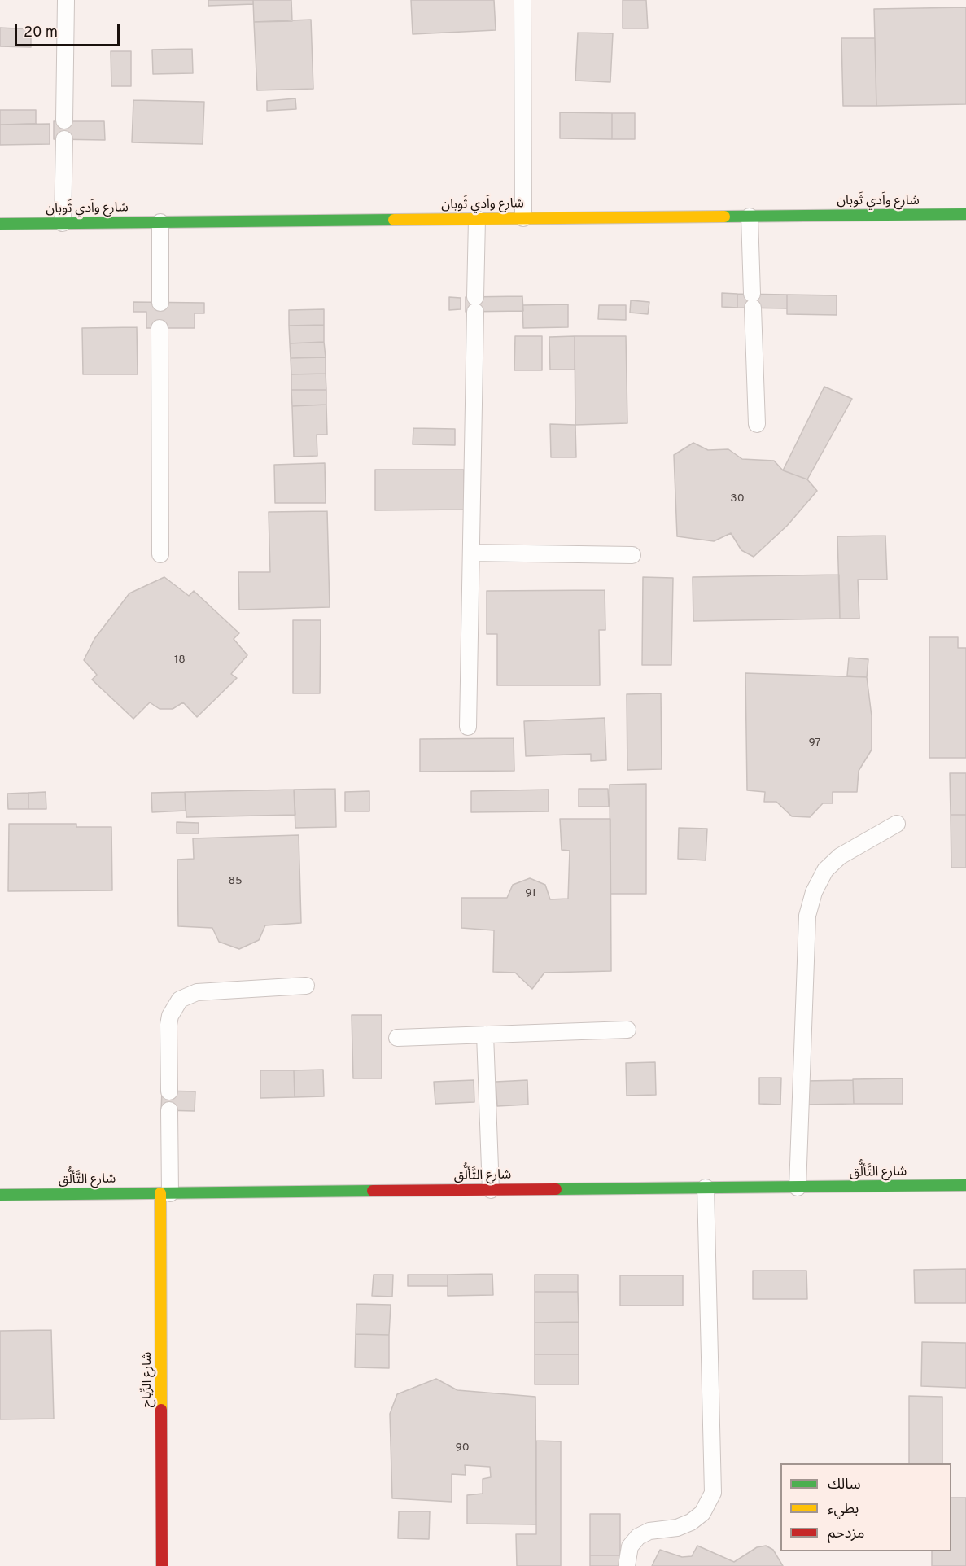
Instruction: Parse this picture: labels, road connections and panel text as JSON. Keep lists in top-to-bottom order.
{
  "streets": {
    "street": ["شارع واَدي ثَوبان", "شارع التَّألُّق", "شارع الرِّياح"]
  },
  "crossings": [
    ["شارع التَّألُّق", "شارع الرِّياح"]
  ],
  "house_numbers": [
    "30",
    "18",
    "97",
    "85",
    "91",
    "90"
  ],
  "legend": ["سالك", "بطيء", "مزدحم"],
  "scale_bar": "20 m"
}
